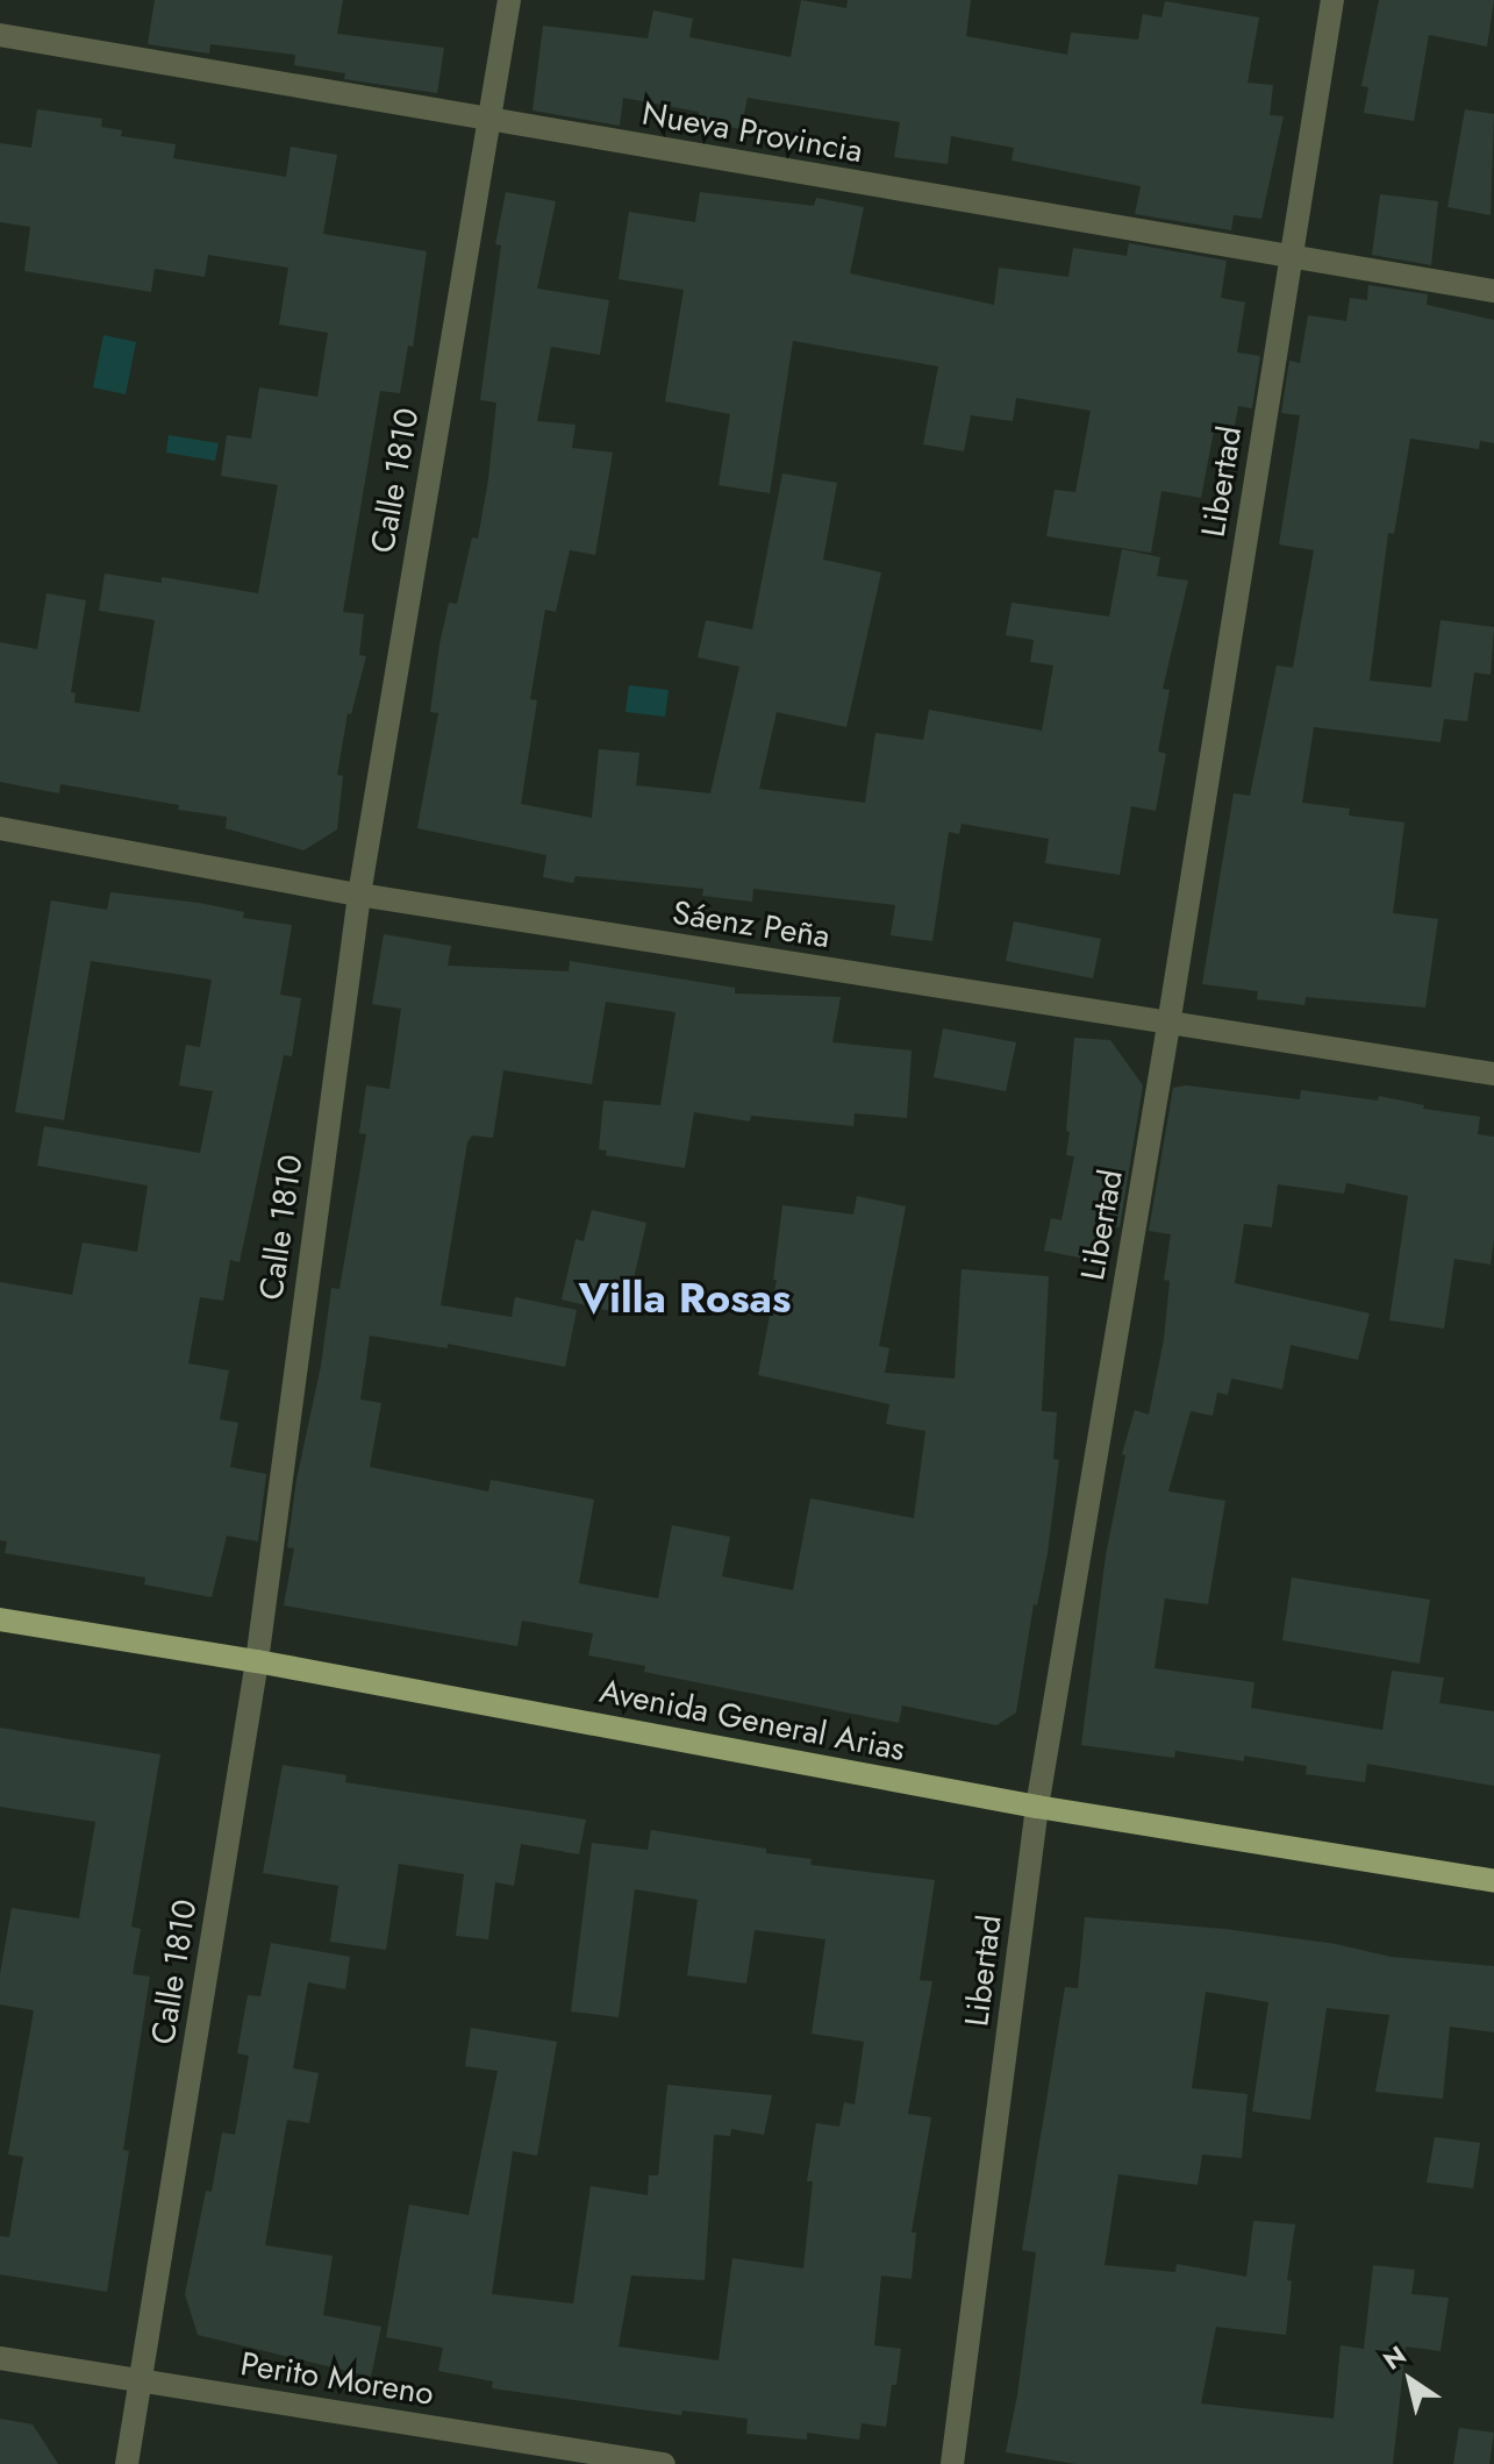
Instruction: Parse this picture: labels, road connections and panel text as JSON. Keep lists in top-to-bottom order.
{
  "streets": {
    "main road": ["Avenida General Arias"],
    "street": [
      "Nueva Provincia",
      "Calle 1810",
      "Libertad",
      "Sáenz Peña",
      "Perito Moreno"
    ]
  },
  "crossings": [
    ["Nueva Provincia", "Calle 1810"],
    ["Nueva Provincia", "Libertad"],
    ["Calle 1810", "Sáenz Peña"],
    ["Calle 1810", "Avenida General Arias"],
    ["Calle 1810", "Perito Moreno"],
    ["Libertad", "Sáenz Peña"],
    ["Libertad", "Avenida General Arias"]
  ],
  "districts": ["Villa Rosas"],
  "north": "top left"
}
